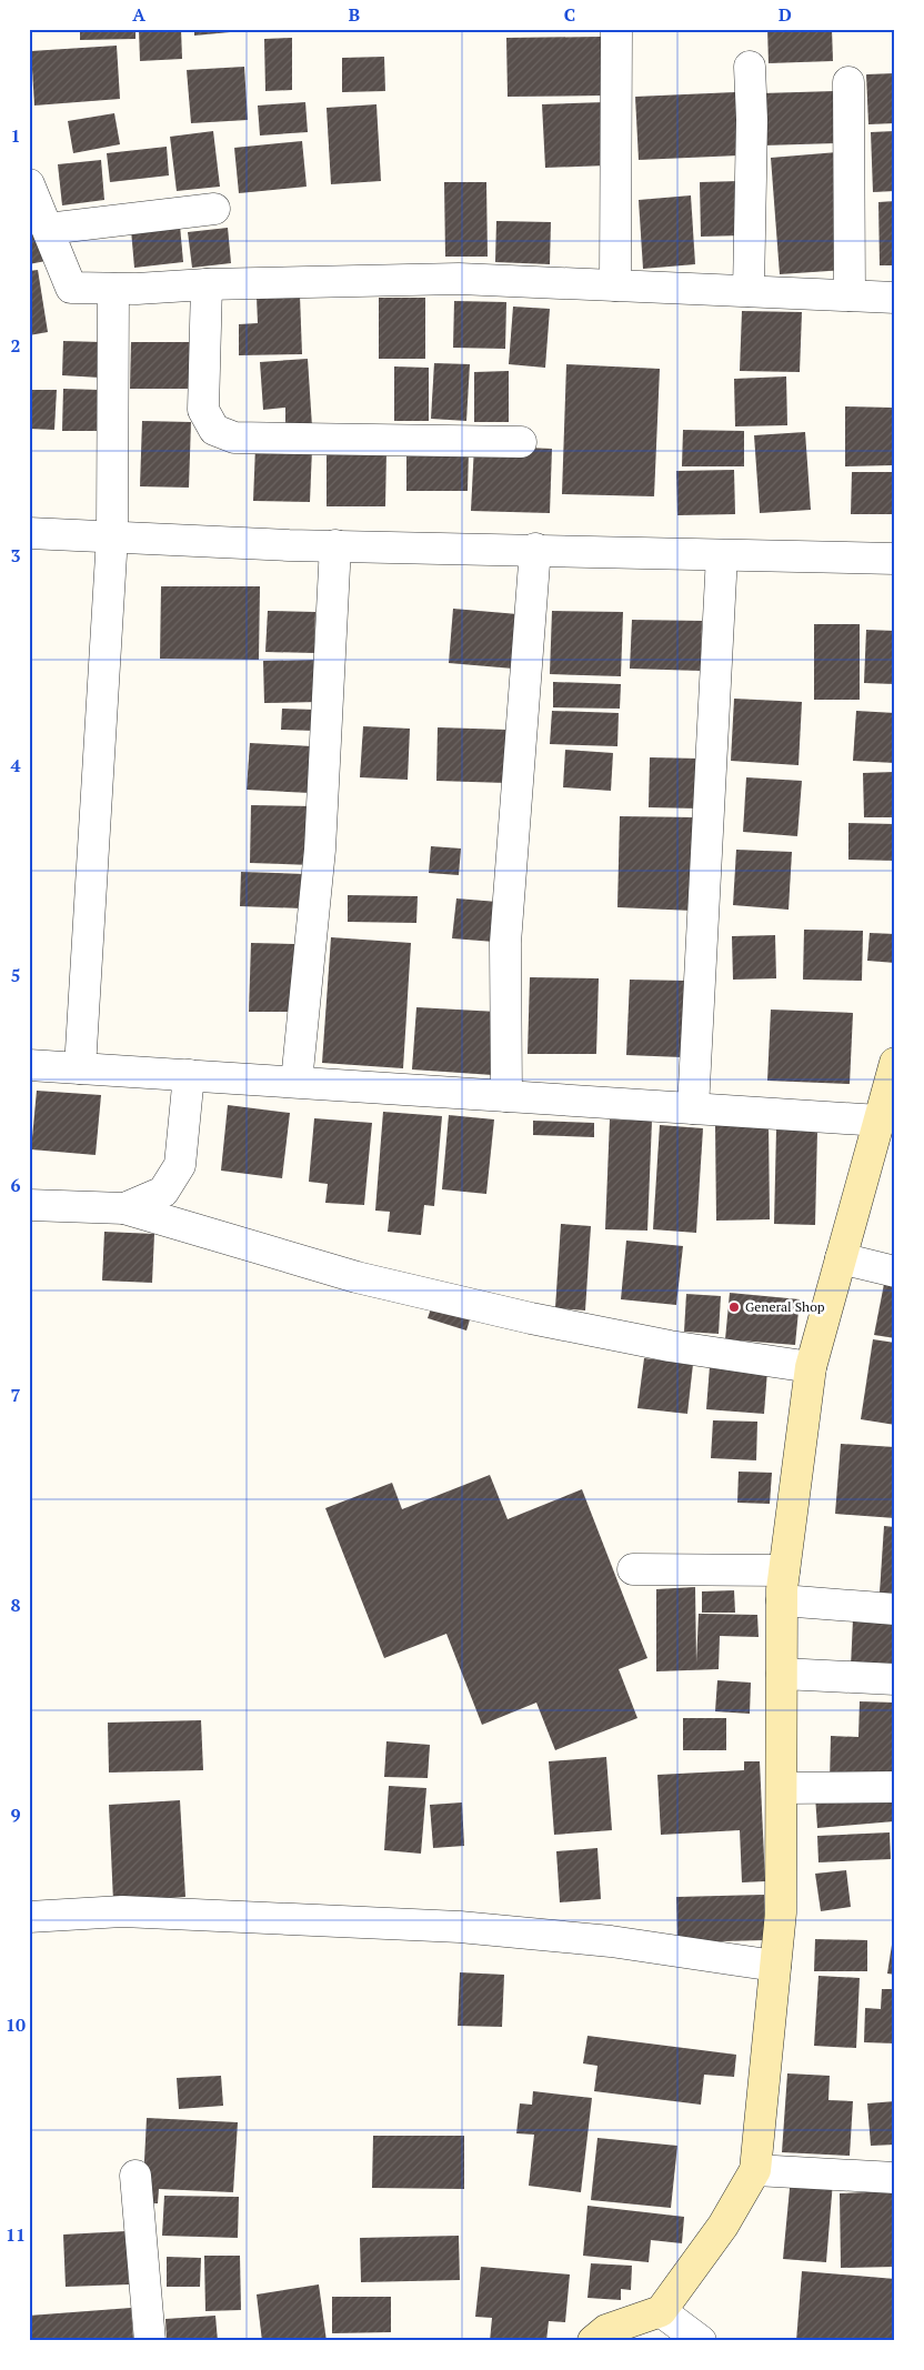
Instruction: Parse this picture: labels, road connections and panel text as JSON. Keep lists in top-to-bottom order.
{
  "places": ["General Shop"],
  "grid": {
    "columns": [
      "A",
      "B",
      "C",
      "D"
    ],
    "rows": [
      "1",
      "2",
      "3",
      "4",
      "5",
      "6",
      "7",
      "8",
      "9",
      "10",
      "11"
    ]
  }
}
